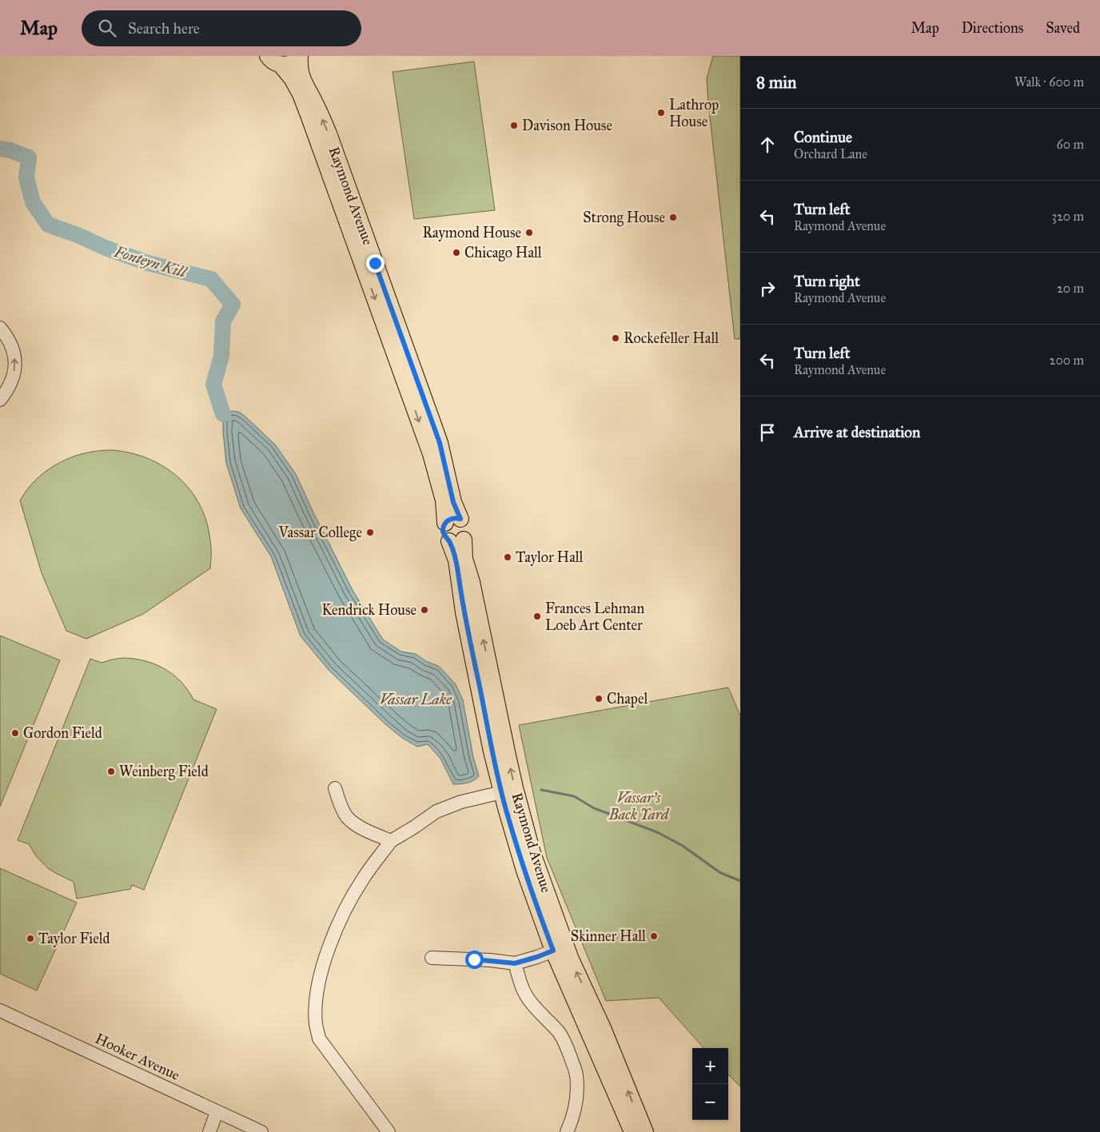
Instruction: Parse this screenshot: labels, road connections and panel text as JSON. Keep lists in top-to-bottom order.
{
  "streets": {
    "main road": ["Raymond Avenue"],
    "street": ["Hooker Avenue"]
  },
  "water": ["Fonteyn Kill", "Vassar Lake"],
  "parks": ["Vassar's Back Yard"],
  "places": [
    "Lathrop House",
    "Davison House",
    "Strong House",
    "Raymond House",
    "Chicago Hall",
    "Rockefeller Hall",
    "Vassar College",
    "Taylor Hall",
    "Kendrick House",
    "Frances Lehman Loeb Art Center",
    "Chapel",
    "Gordon Field",
    "Weinberg Field",
    "Skinner Hall",
    "Taylor Field"
  ],
  "page": {
    "header": "Map",
    "search": "Search here",
    "nav": ["Map", "Directions", "Saved"],
    "heading": ["8 min", "Walk · 600 m"],
    "list": [
      ["Continue", "Orchard Lane", "60 m"],
      ["Turn left", "Raymond Avenue", "320 m"],
      ["Turn right", "Raymond Avenue", "20 m"],
      ["Turn left", "Raymond Avenue", "200 m"],
      "Arrive at destination"
    ],
    "map_buttons": ["+", "−"]
  }
}
